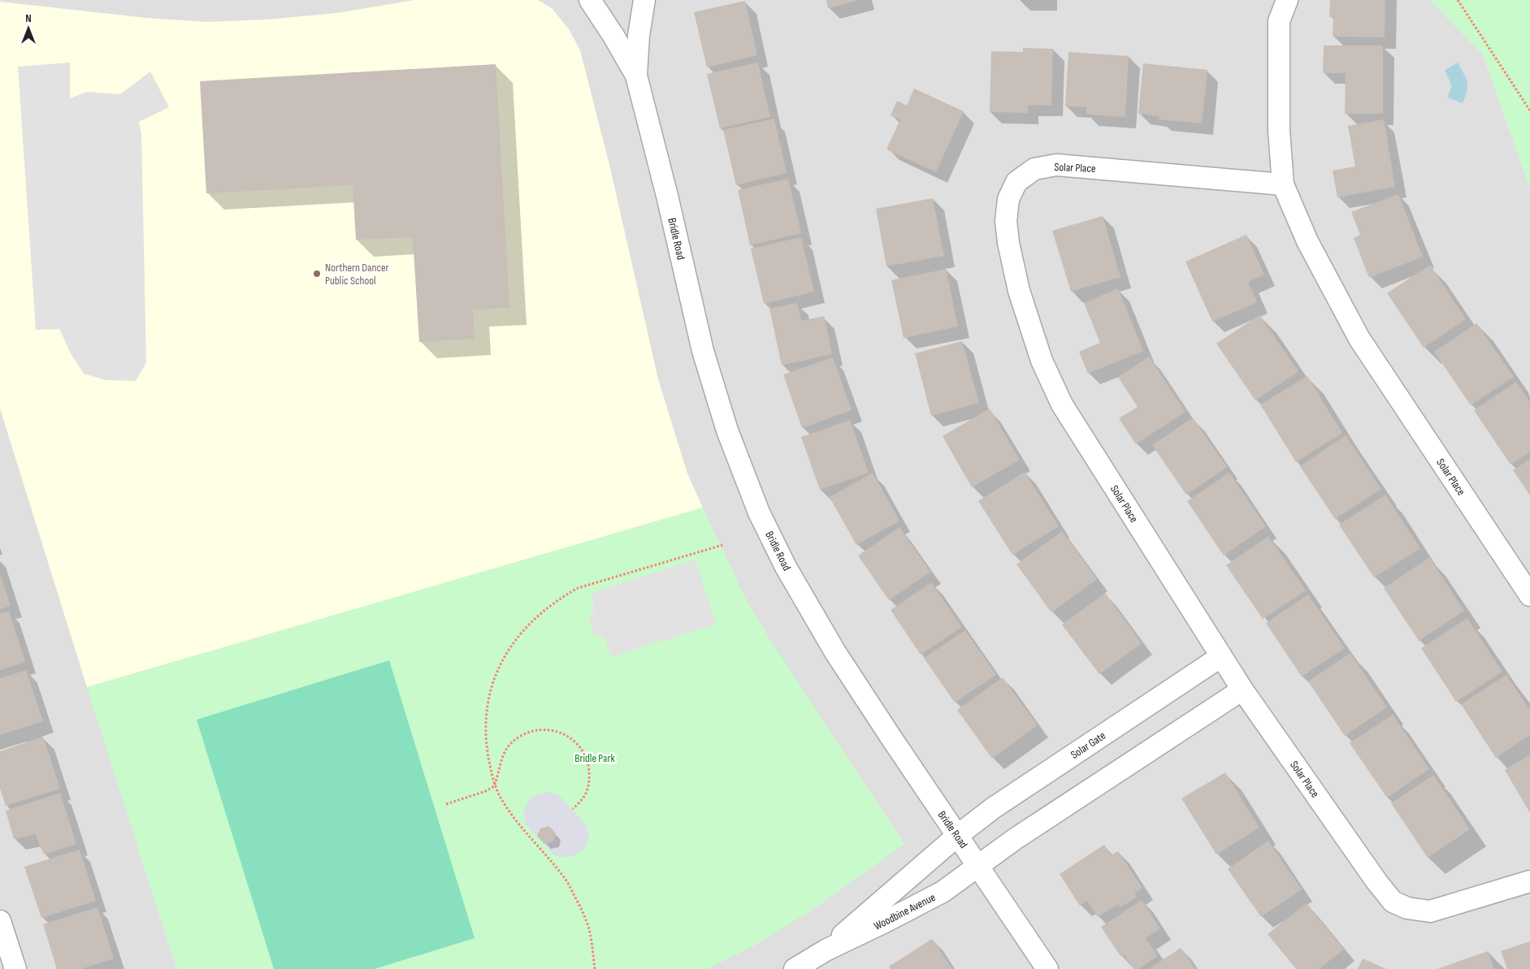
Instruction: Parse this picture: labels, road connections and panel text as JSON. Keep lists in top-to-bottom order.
{
  "streets": {
    "street": [
      "Solar Place",
      "Bridle Road",
      "Solar Gate",
      "Woodbine Avenue"
    ]
  },
  "crossings": [
    ["Solar Place", "Solar Gate"],
    ["Bridle Road", "Solar Gate"],
    ["Bridle Road", "Woodbine Avenue"],
    ["Solar Gate", "Woodbine Avenue"]
  ],
  "parks": ["Bridle Park"],
  "places": ["Northern Dancer Public School"],
  "north": "top"
}
